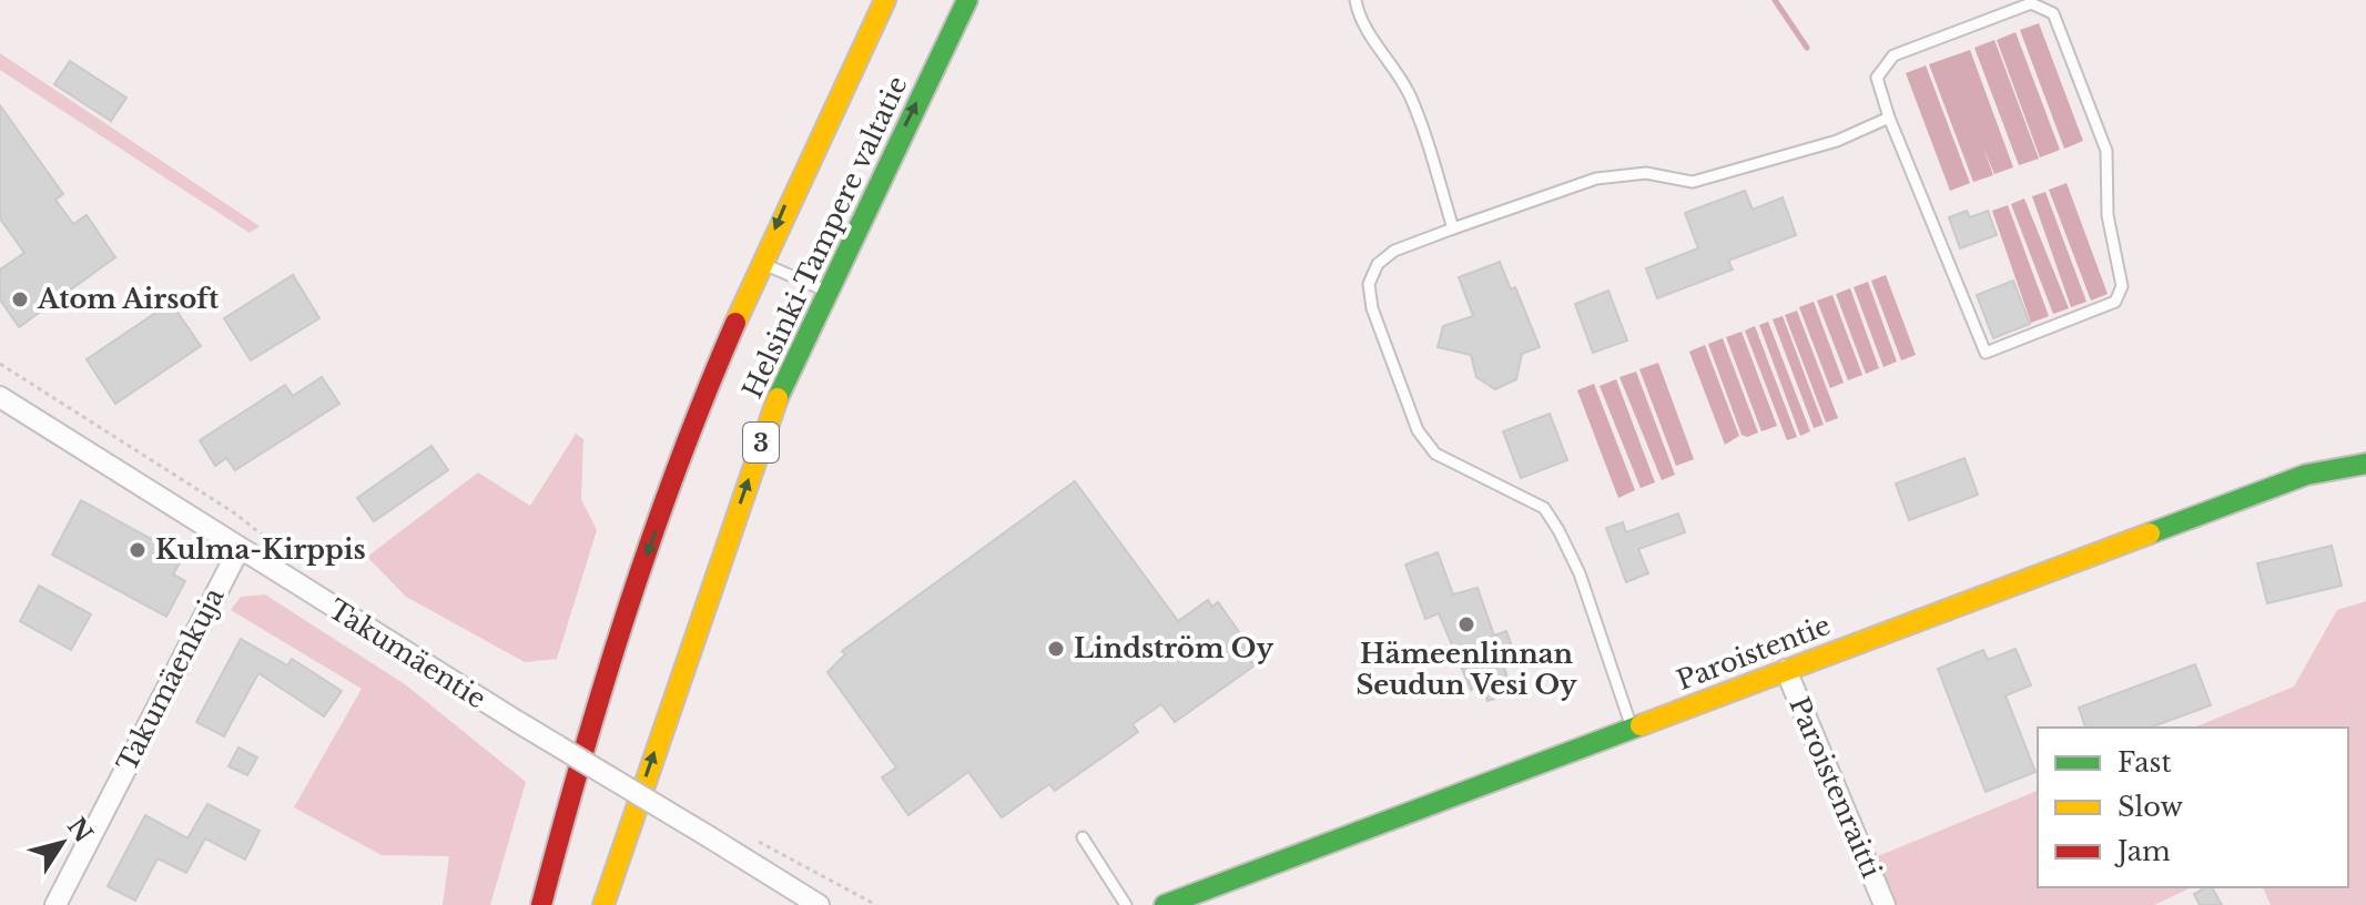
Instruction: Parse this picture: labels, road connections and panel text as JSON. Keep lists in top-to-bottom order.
{
  "streets": {
    "main road": ["Helsinki-Tampere valtatie", "3", "Paroistentie"],
    "street": ["Takumäentie", "Takumäenkuja", "Paroistenraitti"]
  },
  "crossings": [
    ["Paroistentie", "Paroistenraitti"],
    ["Takumäentie", "Takumäenkuja"]
  ],
  "places": [
    "Atom Airsoft",
    "Kulma-Kirppis",
    "Hämeenlinnan Seudun Vesi Oy",
    "Lindström Oy"
  ],
  "legend": ["Fast", "Slow", "Jam"],
  "north": "top right"
}
